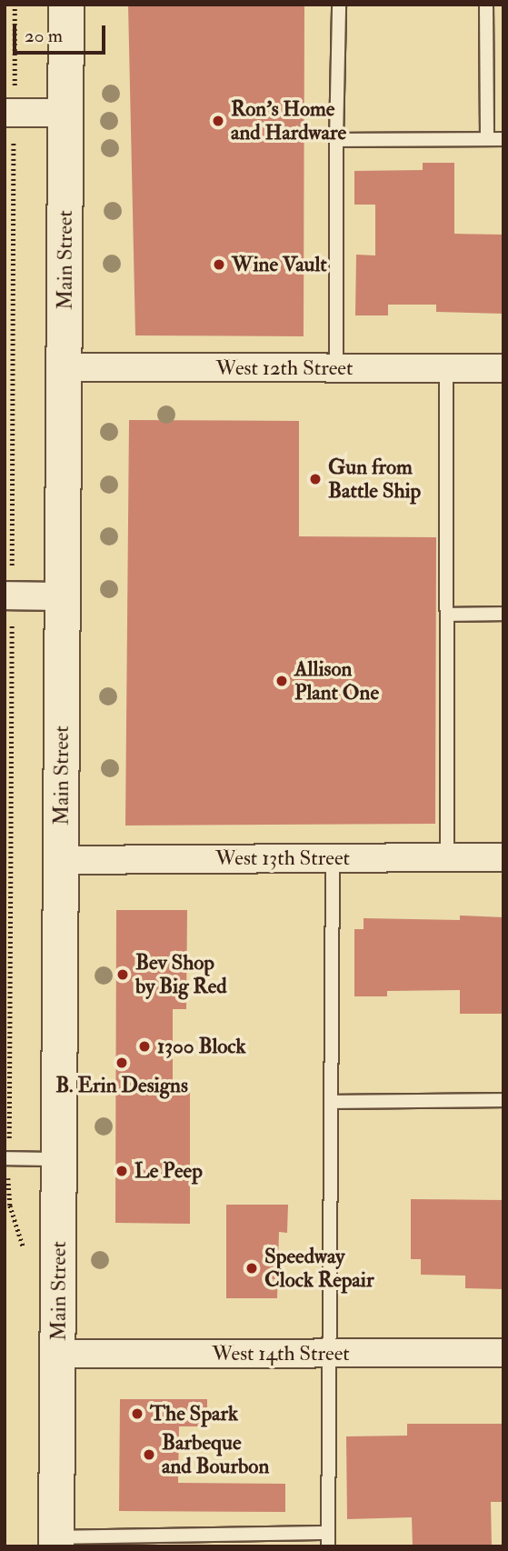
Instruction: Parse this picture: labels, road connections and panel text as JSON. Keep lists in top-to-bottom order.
{
  "streets": {
    "street": [
      "Main Street",
      "West 12th Street",
      "West 13th Street",
      "West 14th Street"
    ]
  },
  "crossings": [
    ["Main Street", "West 12th Street"],
    ["Main Street", "West 13th Street"],
    ["Main Street", "West 14th Street"]
  ],
  "places": [
    "Ron's Home and Hardware",
    "Wine Vault",
    "Gun from Battle Ship",
    "Allison Plant One",
    "Bev Shop by Big Red",
    "1300 Block",
    "B. Erin Designs",
    "Le Peep",
    "Speedway Clock Repair",
    "The Spark",
    "Barbeque and Bourbon"
  ],
  "scale_bar": "20 m"
}
